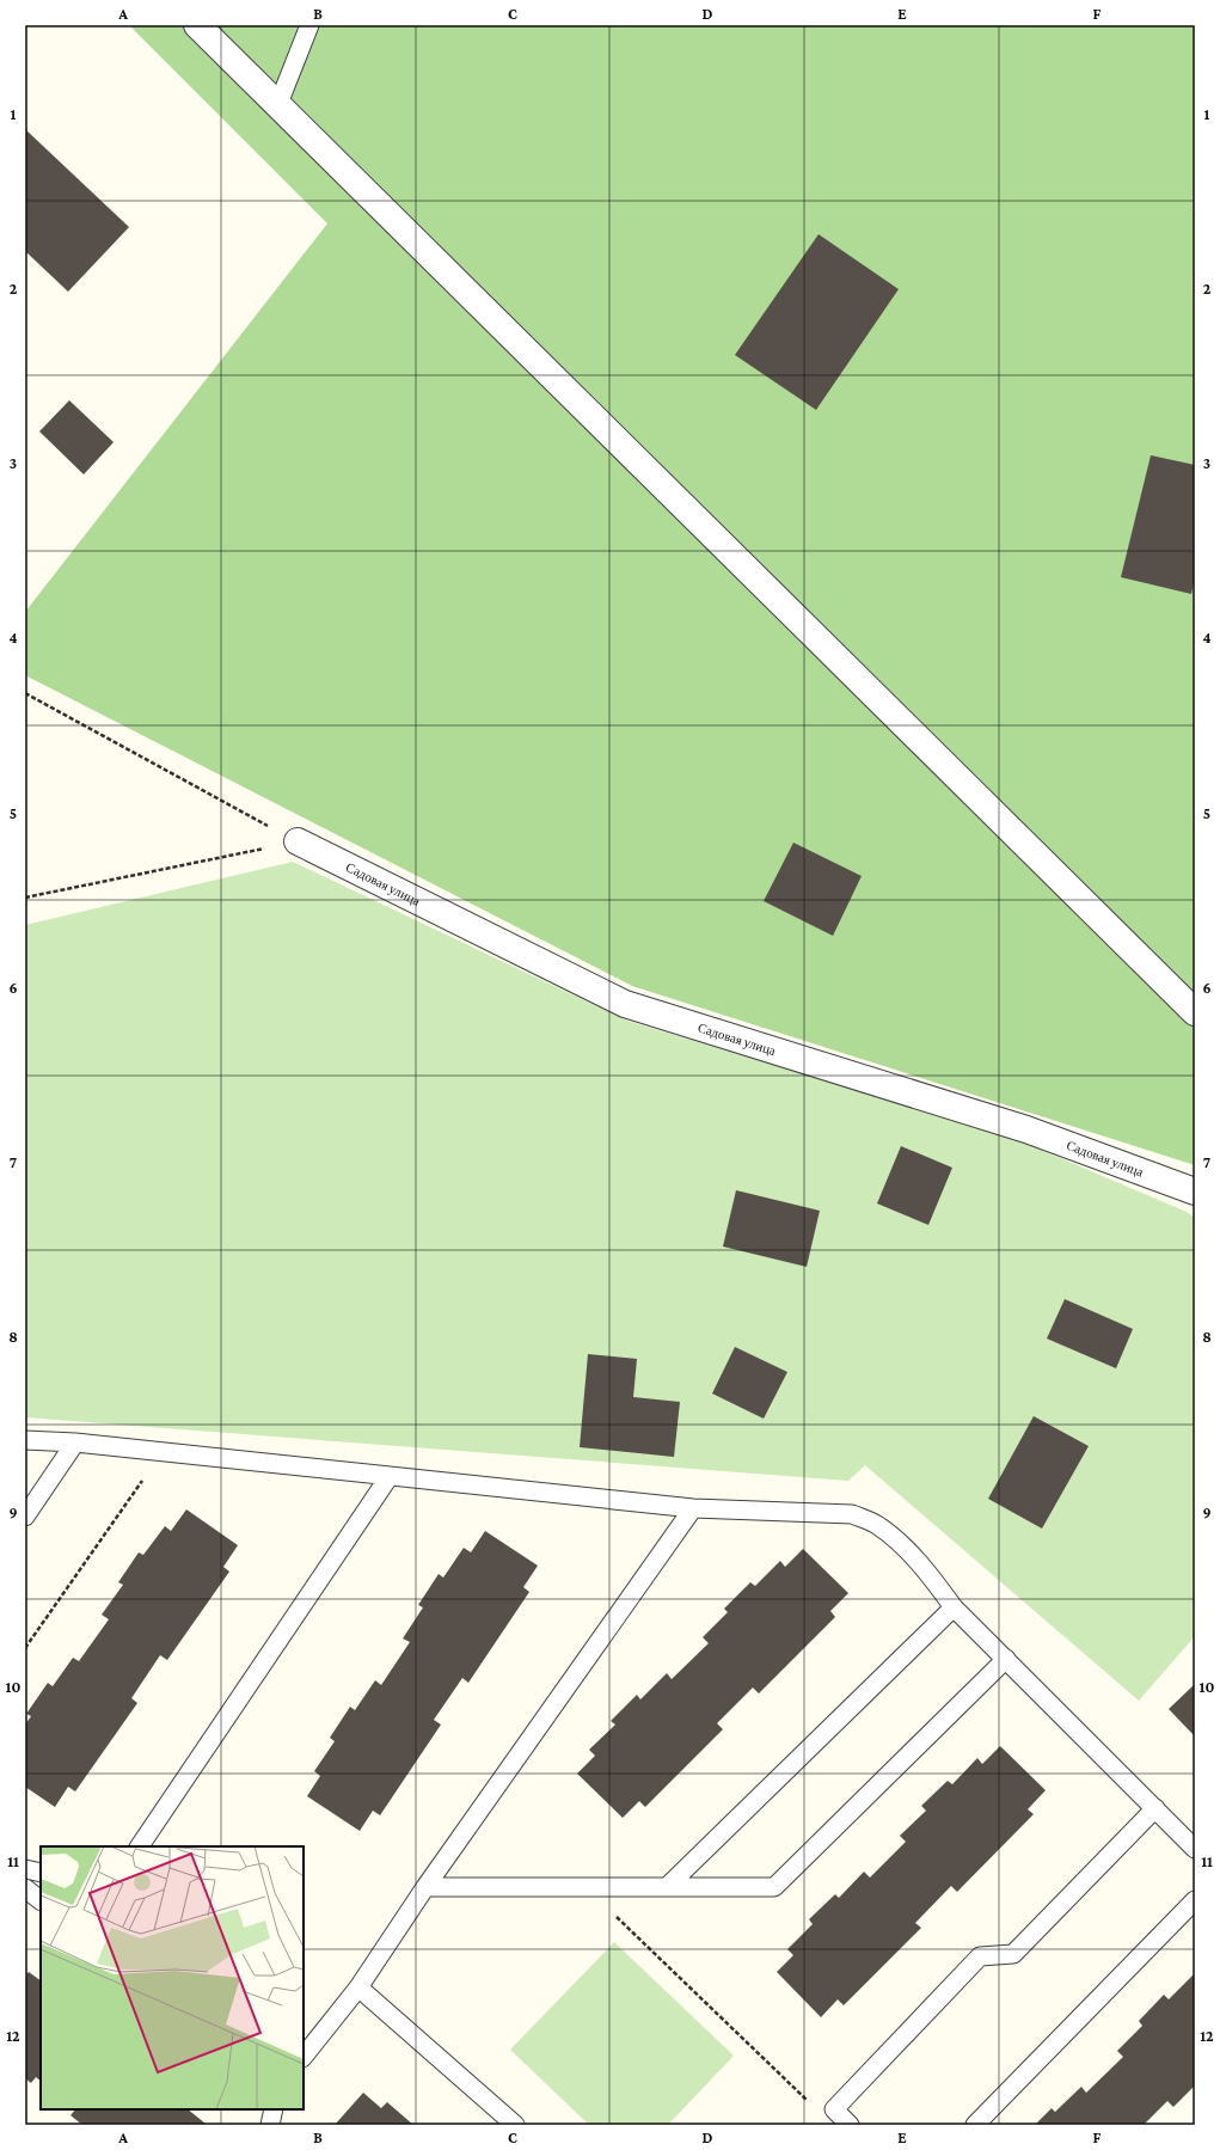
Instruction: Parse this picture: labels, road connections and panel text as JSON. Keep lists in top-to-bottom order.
{
  "streets": {
    "street": ["Садовая улица"]
  },
  "grid": {
    "columns": [
      "A",
      "B",
      "C",
      "D",
      "E",
      "F"
    ],
    "rows": [
      "1",
      "2",
      "3",
      "4",
      "5",
      "6",
      "7",
      "8",
      "9",
      "10",
      "11",
      "12"
    ]
  }
}
